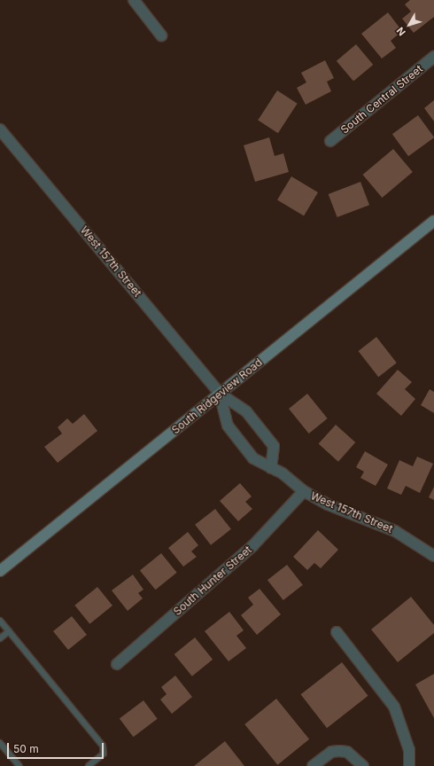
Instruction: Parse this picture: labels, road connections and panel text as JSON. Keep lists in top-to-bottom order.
{
  "streets": {
    "main road": ["South Ridgeview Road"],
    "street": ["South Central Street", "West 157th Street", "South Hunter Street"]
  },
  "crossings": [
    ["West 157th Street", "South Ridgeview Road"],
    ["West 157th Street", "South Hunter Street"]
  ],
  "scale_bar": "50 m",
  "north": "bottom left"
}
